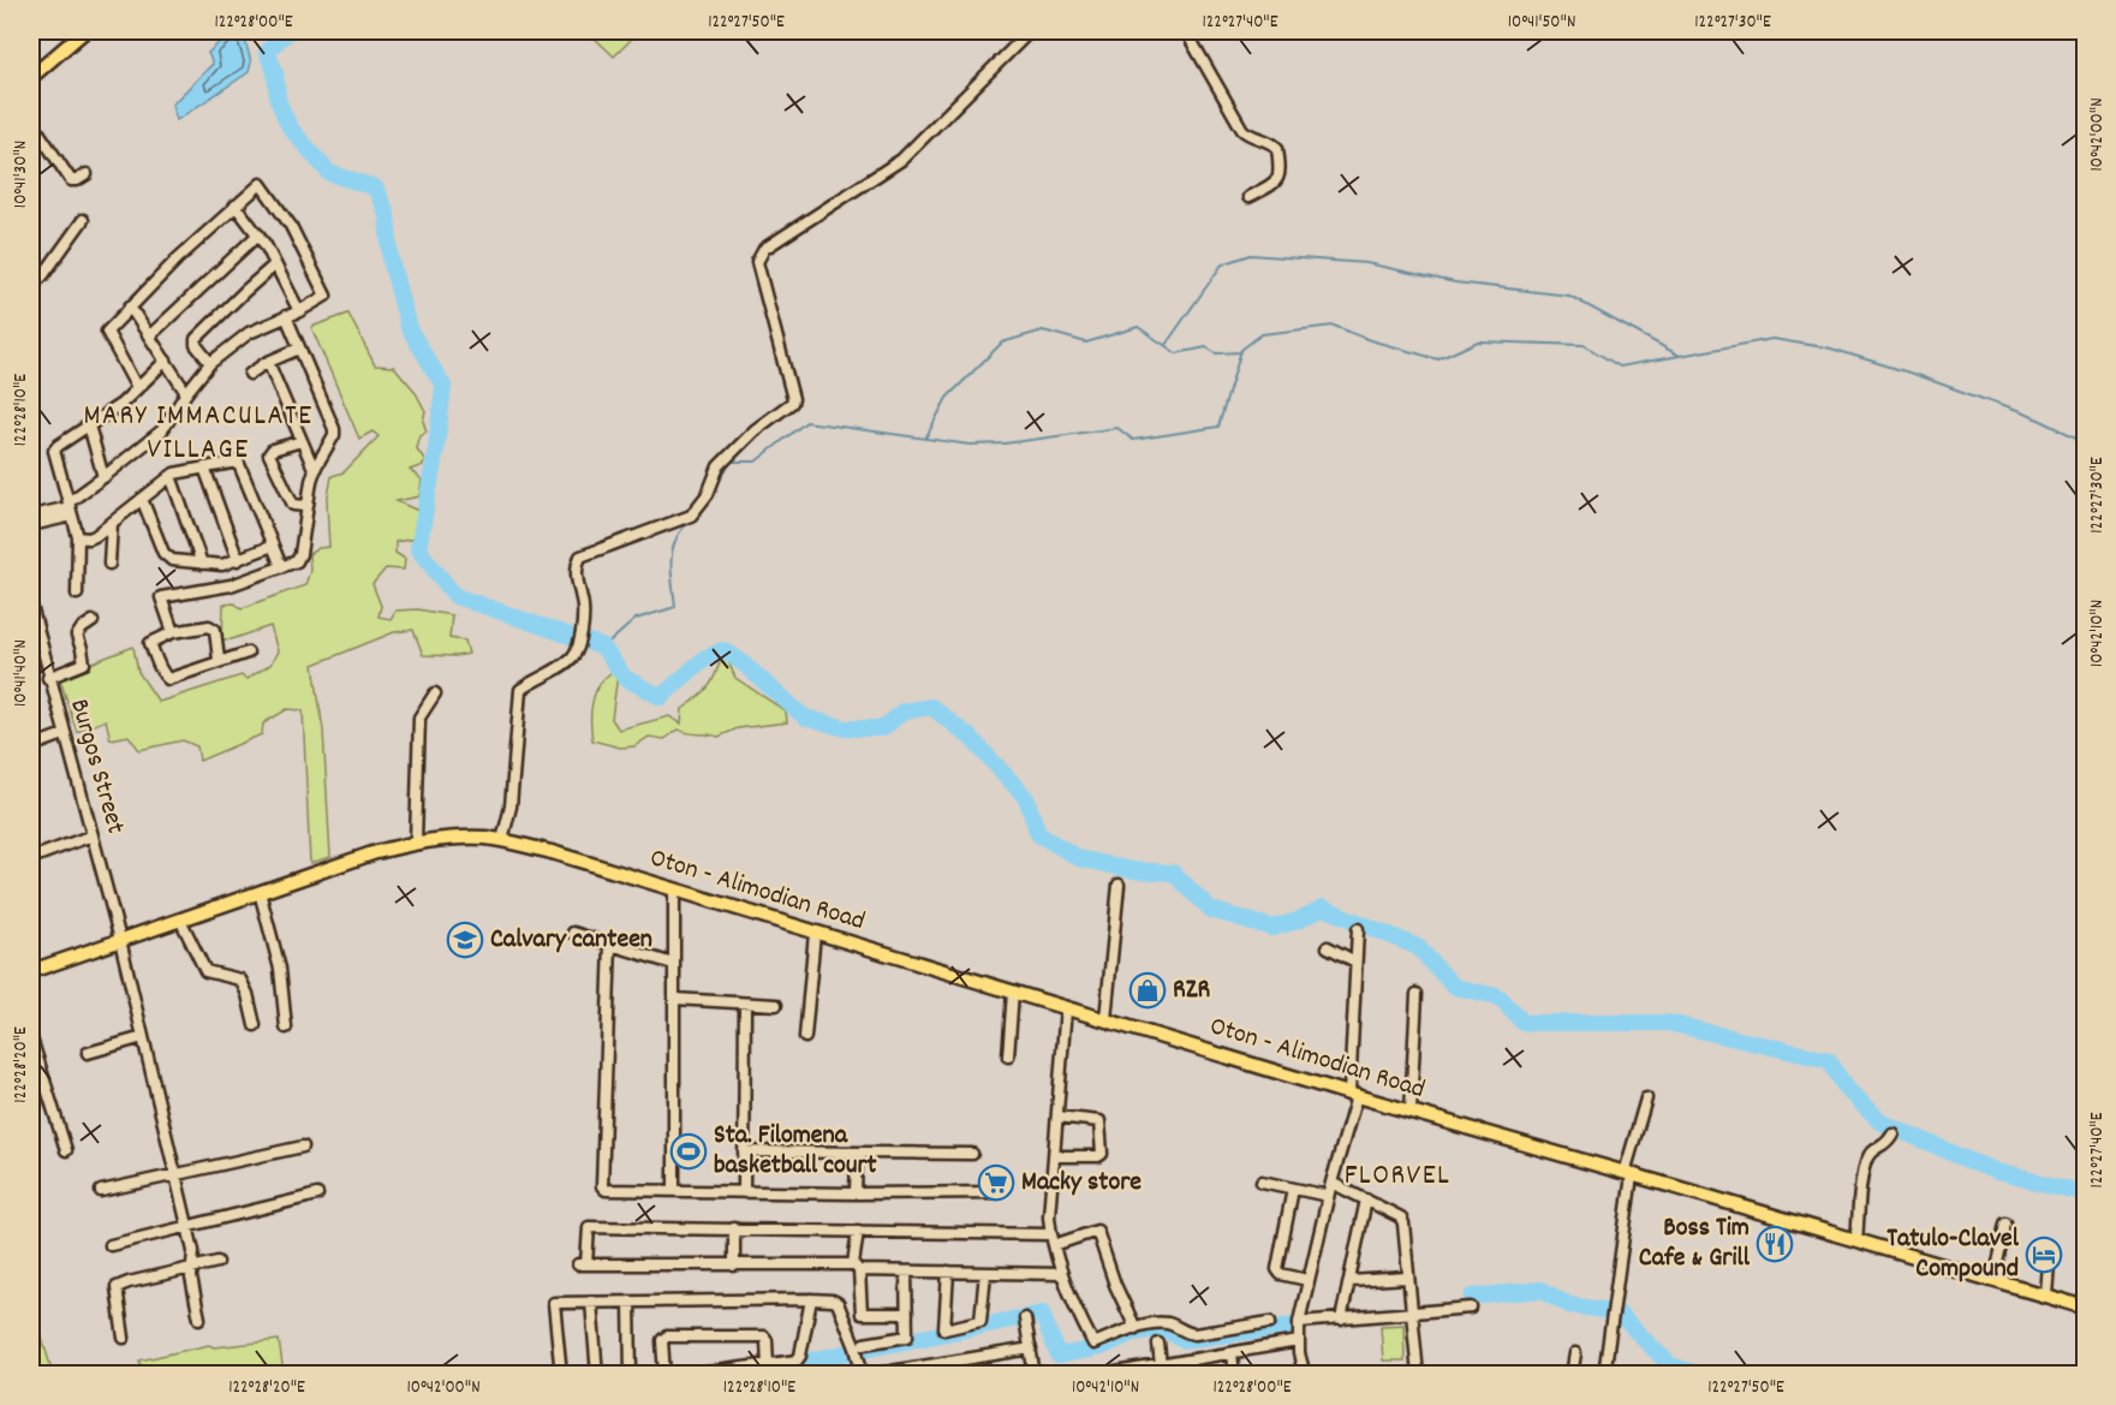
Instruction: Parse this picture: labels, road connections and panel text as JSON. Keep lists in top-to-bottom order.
{
  "streets": {
    "main road": ["Oton - Alimodian Road"],
    "street": ["Burgos Street"]
  },
  "crossings": [
    ["Burgos Street", "Oton - Alimodian Road"]
  ],
  "districts": ["MARY IMMACULATE VILLAGE", "FLORVEL"],
  "places": {
    "school or university": ["Calvary canteen"],
    "shop": ["RZR"],
    "sports": ["Sta. Filomena basketball court"],
    "supermarket": ["Macky store"],
    "restaurant": ["Boss Tim Cafe & Grill"],
    "hotel": ["Tatulo-Clavel Compound"]
  },
  "coordinates": [
    "122°28'00\"E",
    "122°27'50\"E",
    "122°27'40\"E",
    "10°41'50\"N",
    "122°27'30\"E",
    "10°42'00\"N",
    "10°41'30\"N",
    "122°28'10\"E",
    "10°42'10\"N",
    "10°41'40\"N",
    "122°28'20\"E"
  ]
}
